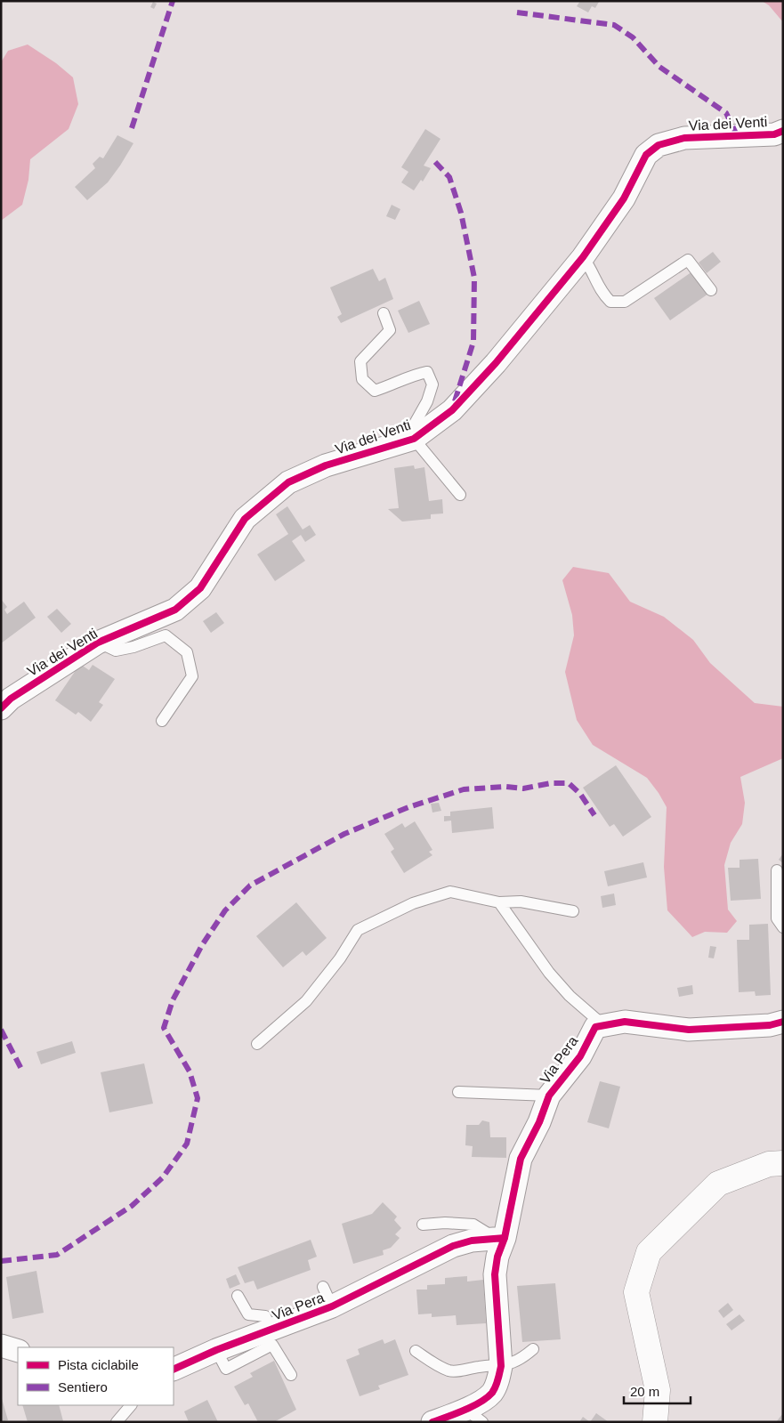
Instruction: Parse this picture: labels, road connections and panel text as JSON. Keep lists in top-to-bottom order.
{
  "streets": {
    "street": ["Via dei Venti", "Via Pera"]
  },
  "legend": ["Pista ciclabile", "Sentiero"],
  "scale_bar": "20 m"
}
